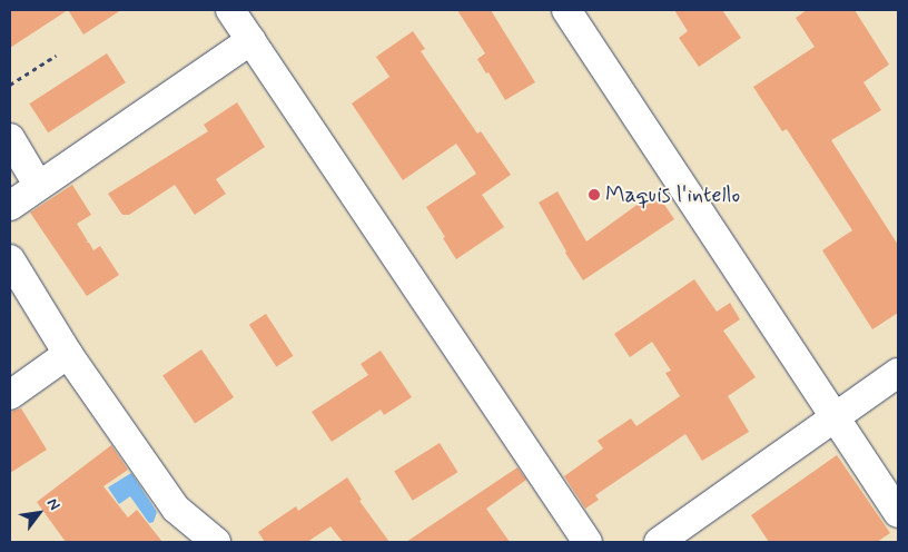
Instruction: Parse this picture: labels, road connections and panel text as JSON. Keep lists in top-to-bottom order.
{
  "places": ["Maquis l'intello"],
  "north": "top right"
}
